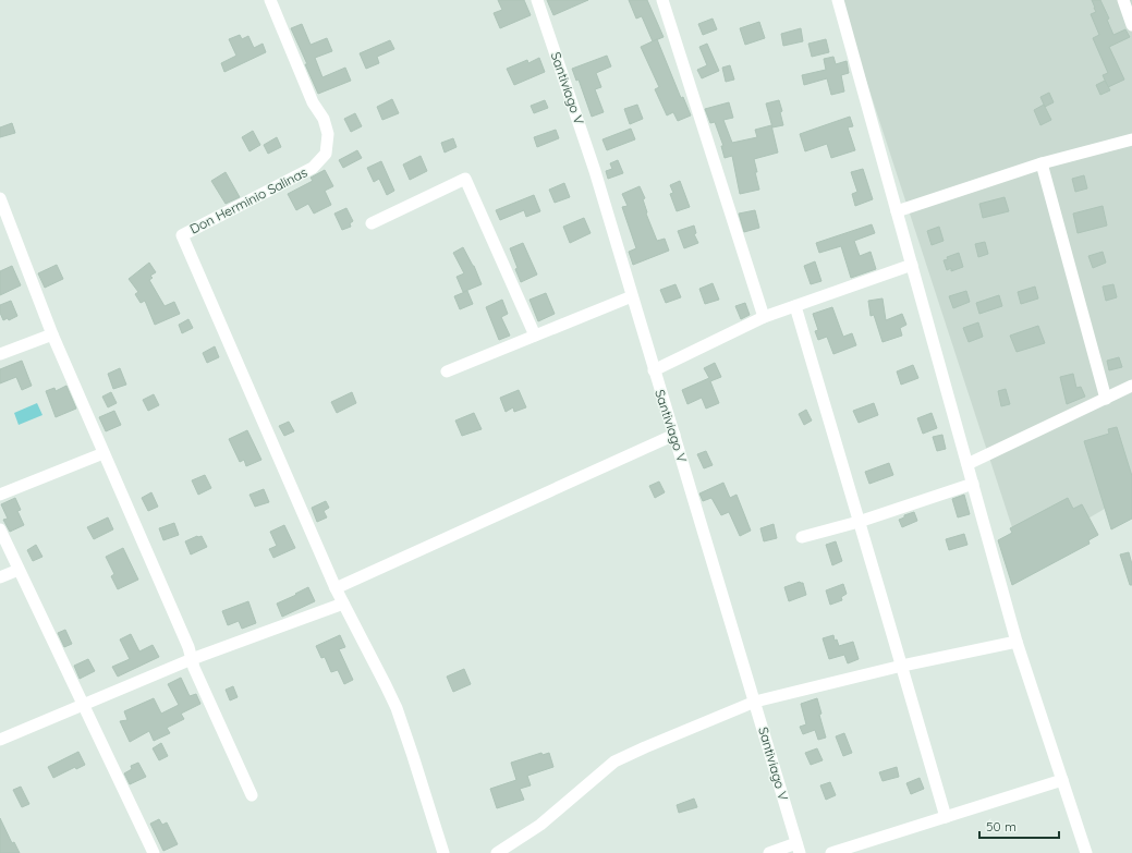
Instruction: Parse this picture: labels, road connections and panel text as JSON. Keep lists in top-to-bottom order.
{
  "streets": {
    "street": ["Santiviago V", "Don Herminio Salinas"]
  },
  "scale_bar": "50 m"
}
